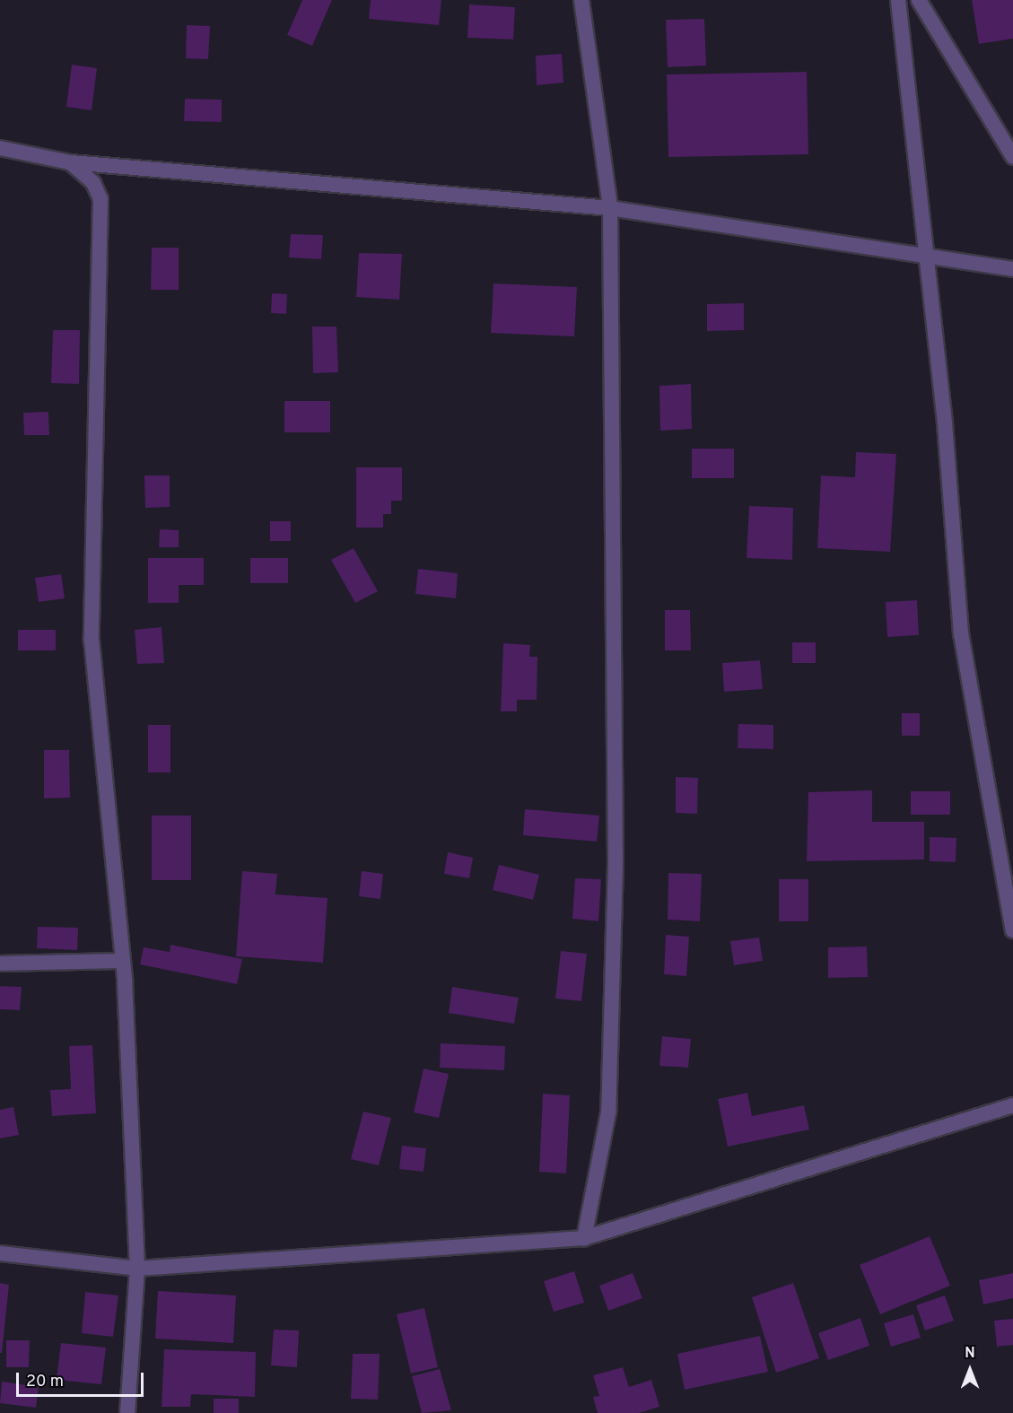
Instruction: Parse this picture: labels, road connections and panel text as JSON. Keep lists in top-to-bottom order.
{
  "scale_bar": "20 m",
  "north": "top"
}
